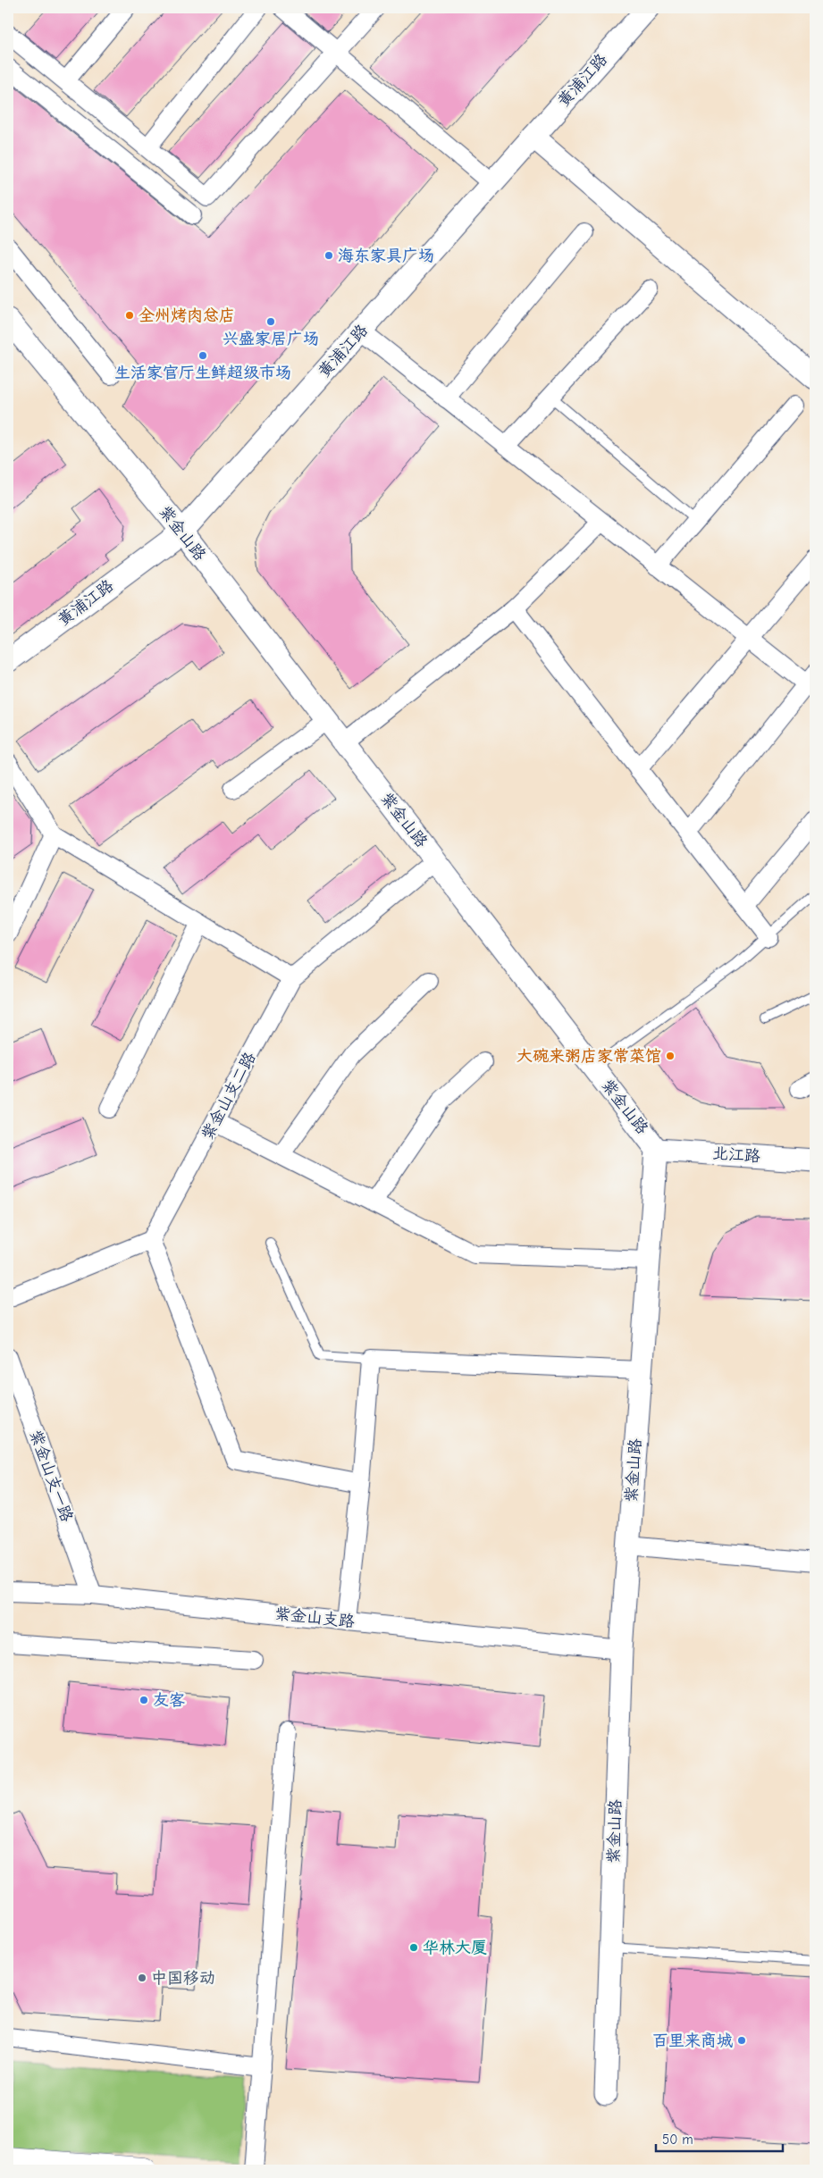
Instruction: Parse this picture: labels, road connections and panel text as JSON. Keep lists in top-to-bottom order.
{
  "streets": {
    "street": [
      "黄浦江路",
      "紫金山路",
      "紫金山支二路",
      "北江路",
      "紫金山支一路",
      "紫金山支路"
    ]
  },
  "crossings": [
    ["黄浦江路", "紫金山路"],
    ["紫金山路", "紫金山支二路"],
    ["紫金山路", "北江路"],
    ["紫金山路", "紫金山支路"],
    ["紫金山支一路", "紫金山支路"]
  ],
  "places": [
    "海东家具广场",
    "全州烤肉总店",
    "兴盛家居广场",
    "生活家官厅生鲜超级市场",
    "大碗来粥店家常菜馆",
    "友客",
    "华林大厦",
    "中国移动",
    "百里来商城"
  ],
  "scale_bar": "50 m"
}
